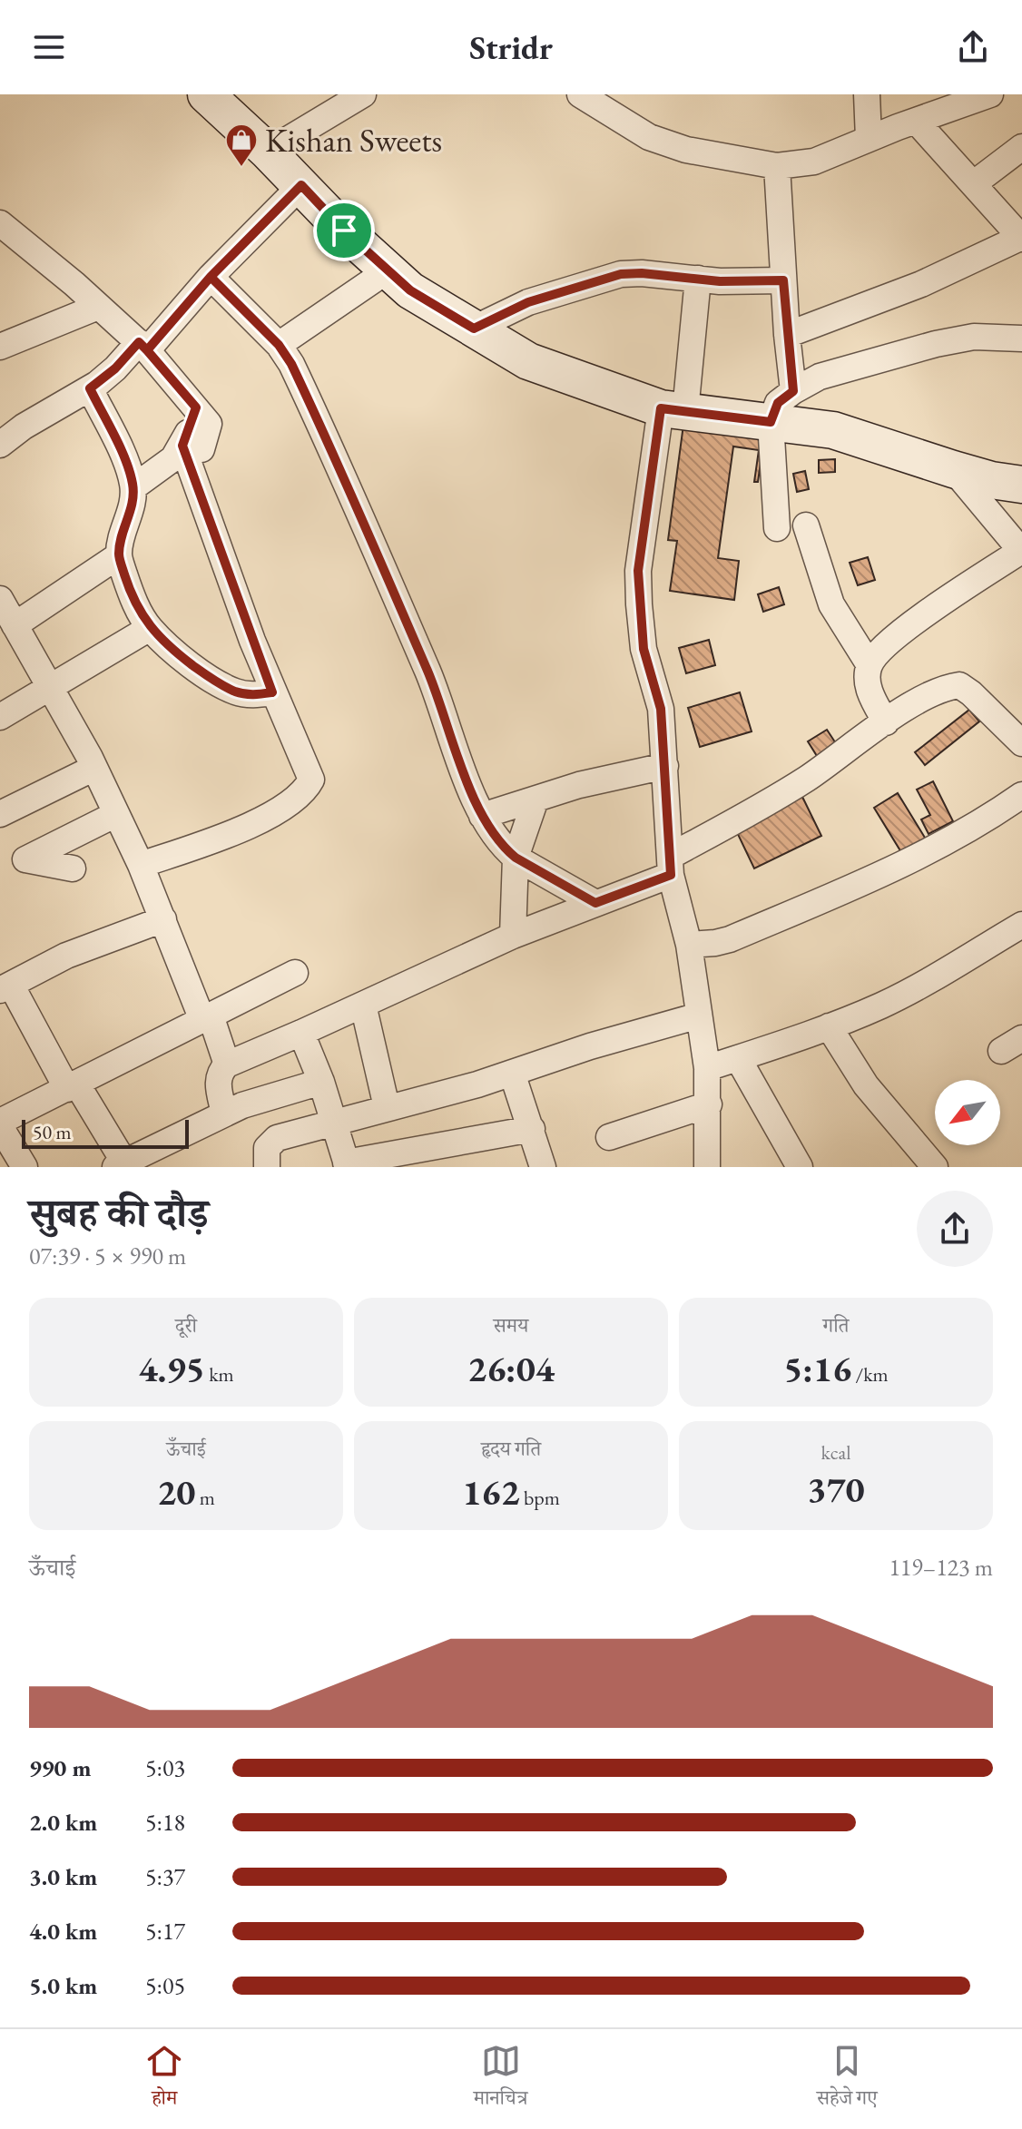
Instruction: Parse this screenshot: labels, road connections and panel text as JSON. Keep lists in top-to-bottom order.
{
  "places": {
    "shop": ["Kishan Sweets"]
  },
  "scale_bar": "50 m",
  "north": "bottom left",
  "page": {
    "header": "Stridr",
    "scale": "50 m",
    "heading": ["सुबह की दौड़", "07:39 · 5 × 990 m"],
    "stats": [
      ["दूरी", "4.95 km"],
      ["समय", "26:04"],
      ["गति", "5:16 /km"],
      ["ऊँचाई", "20 m"],
      ["हृदय गति", "162 bpm"],
      ["kcal", "370"]
    ],
    "chart": ["ऊँचाई", "119–123 m"],
    "list": [
      {
        "name": "990 m",
        "note": "5:03"
      },
      {
        "name": "2.0 km",
        "note": "5:18"
      },
      {
        "name": "3.0 km",
        "note": "5:37"
      },
      {
        "name": "4.0 km",
        "note": "5:17"
      },
      {
        "name": "5.0 km",
        "note": "5:05"
      }
    ],
    "tabs": ["होम", "मानचित्र", "सहेजे गए"]
  }
}
